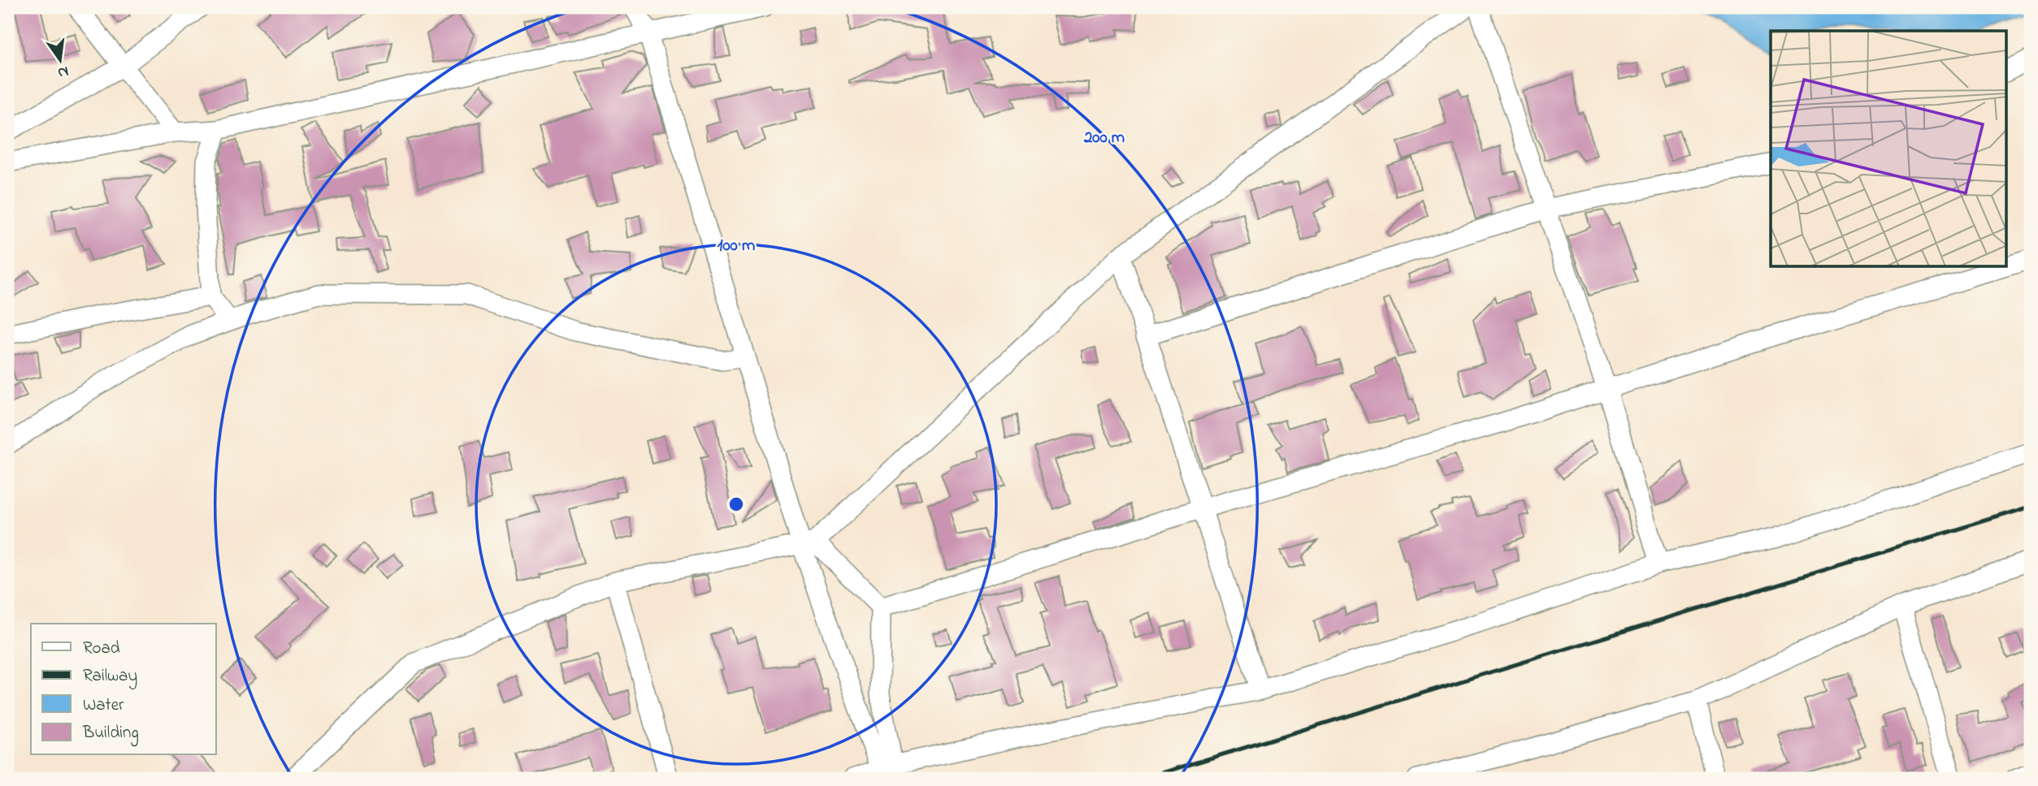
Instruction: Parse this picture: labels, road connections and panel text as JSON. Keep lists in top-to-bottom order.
{
  "legend": [
    "Road",
    "Railway",
    "Water",
    "Building"
  ],
  "north": "bottom",
  "rings": ["200 m", "100 m"]
}
